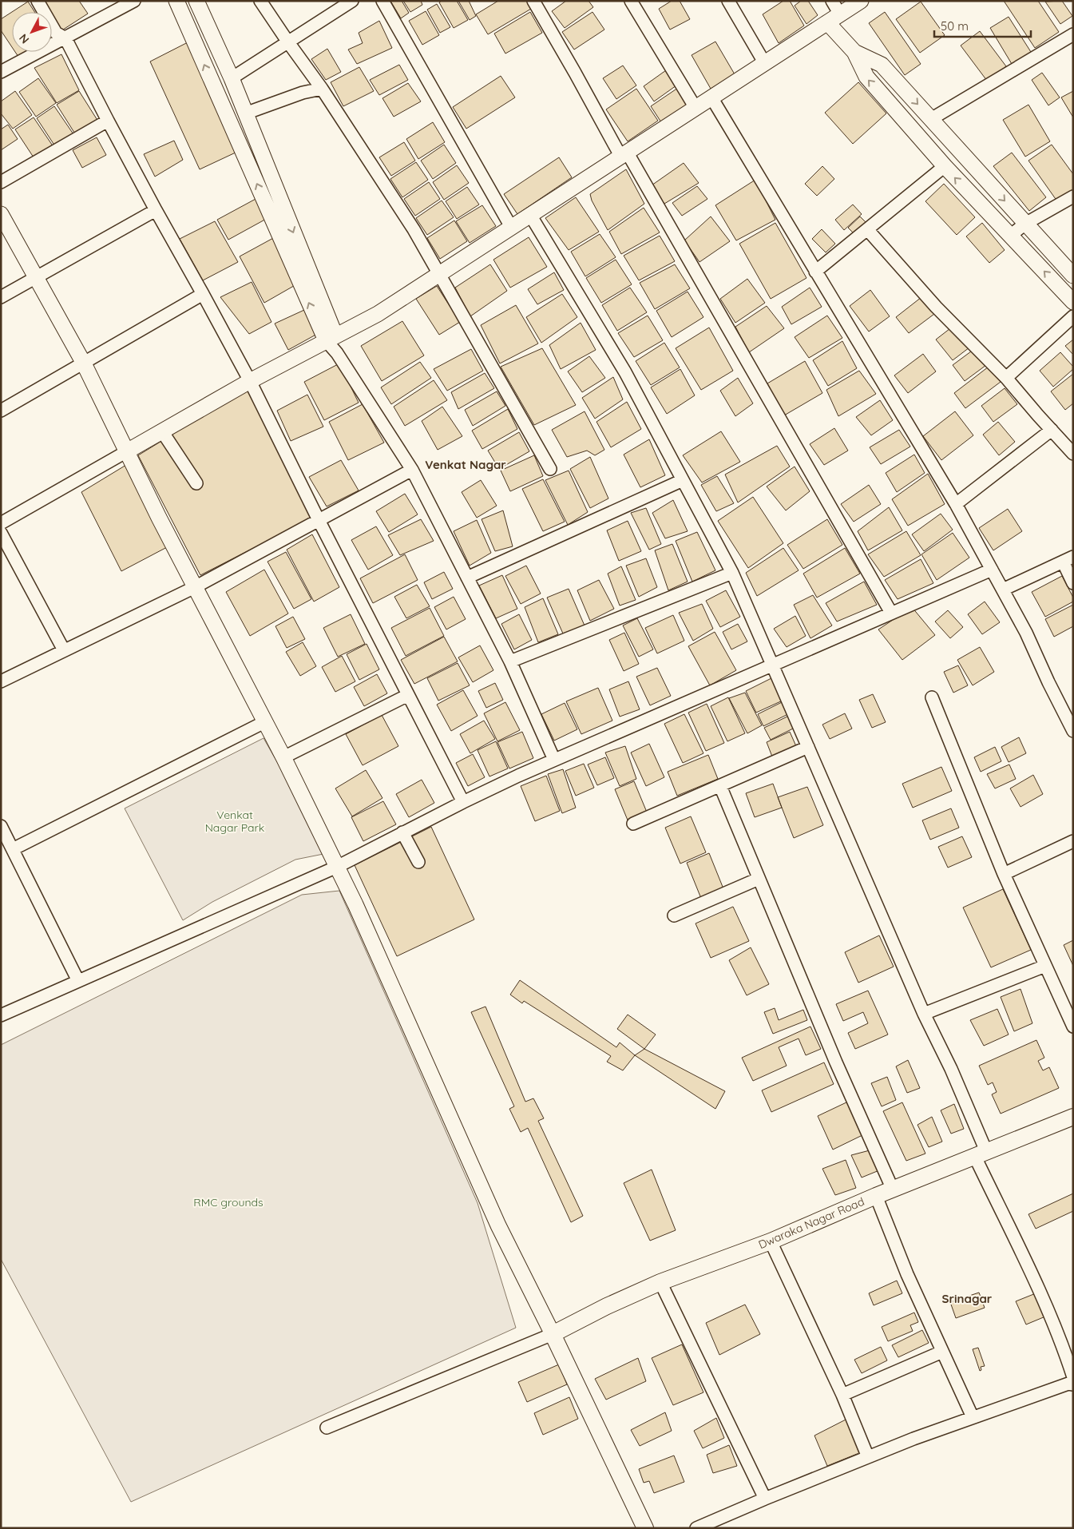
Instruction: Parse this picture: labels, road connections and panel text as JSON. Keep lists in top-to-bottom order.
{
  "streets": {
    "main road": ["Dwaraka Nagar Road"]
  },
  "districts": ["Venkat Nagar", "Srinagar"],
  "parks": ["Venkat Nagar Park", "RMC grounds"],
  "scale_bar": "50 m",
  "north": "bottom left"
}
